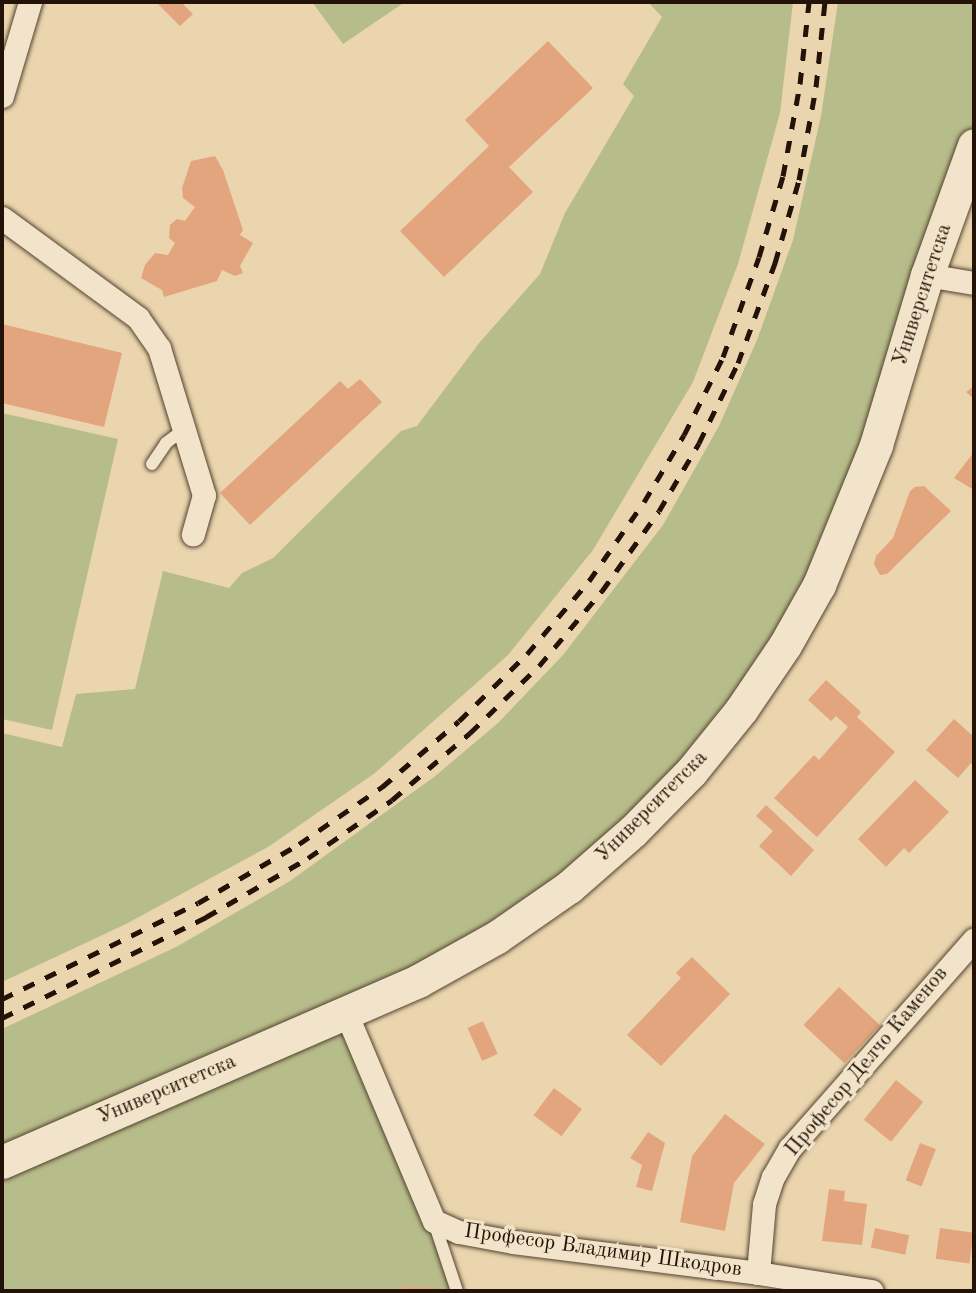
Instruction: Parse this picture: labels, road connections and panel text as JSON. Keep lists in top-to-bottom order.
{
  "streets": {
    "street": ["Университетска", "Професор Делчо Каменов", "Професор Владимир Шкодров"]
  },
  "crossings": [
    ["Университетска", "Професор Владимир Шкодров"],
    ["Професор Делчо Каменов", "Професор Владимир Шкодров"]
  ]
}
